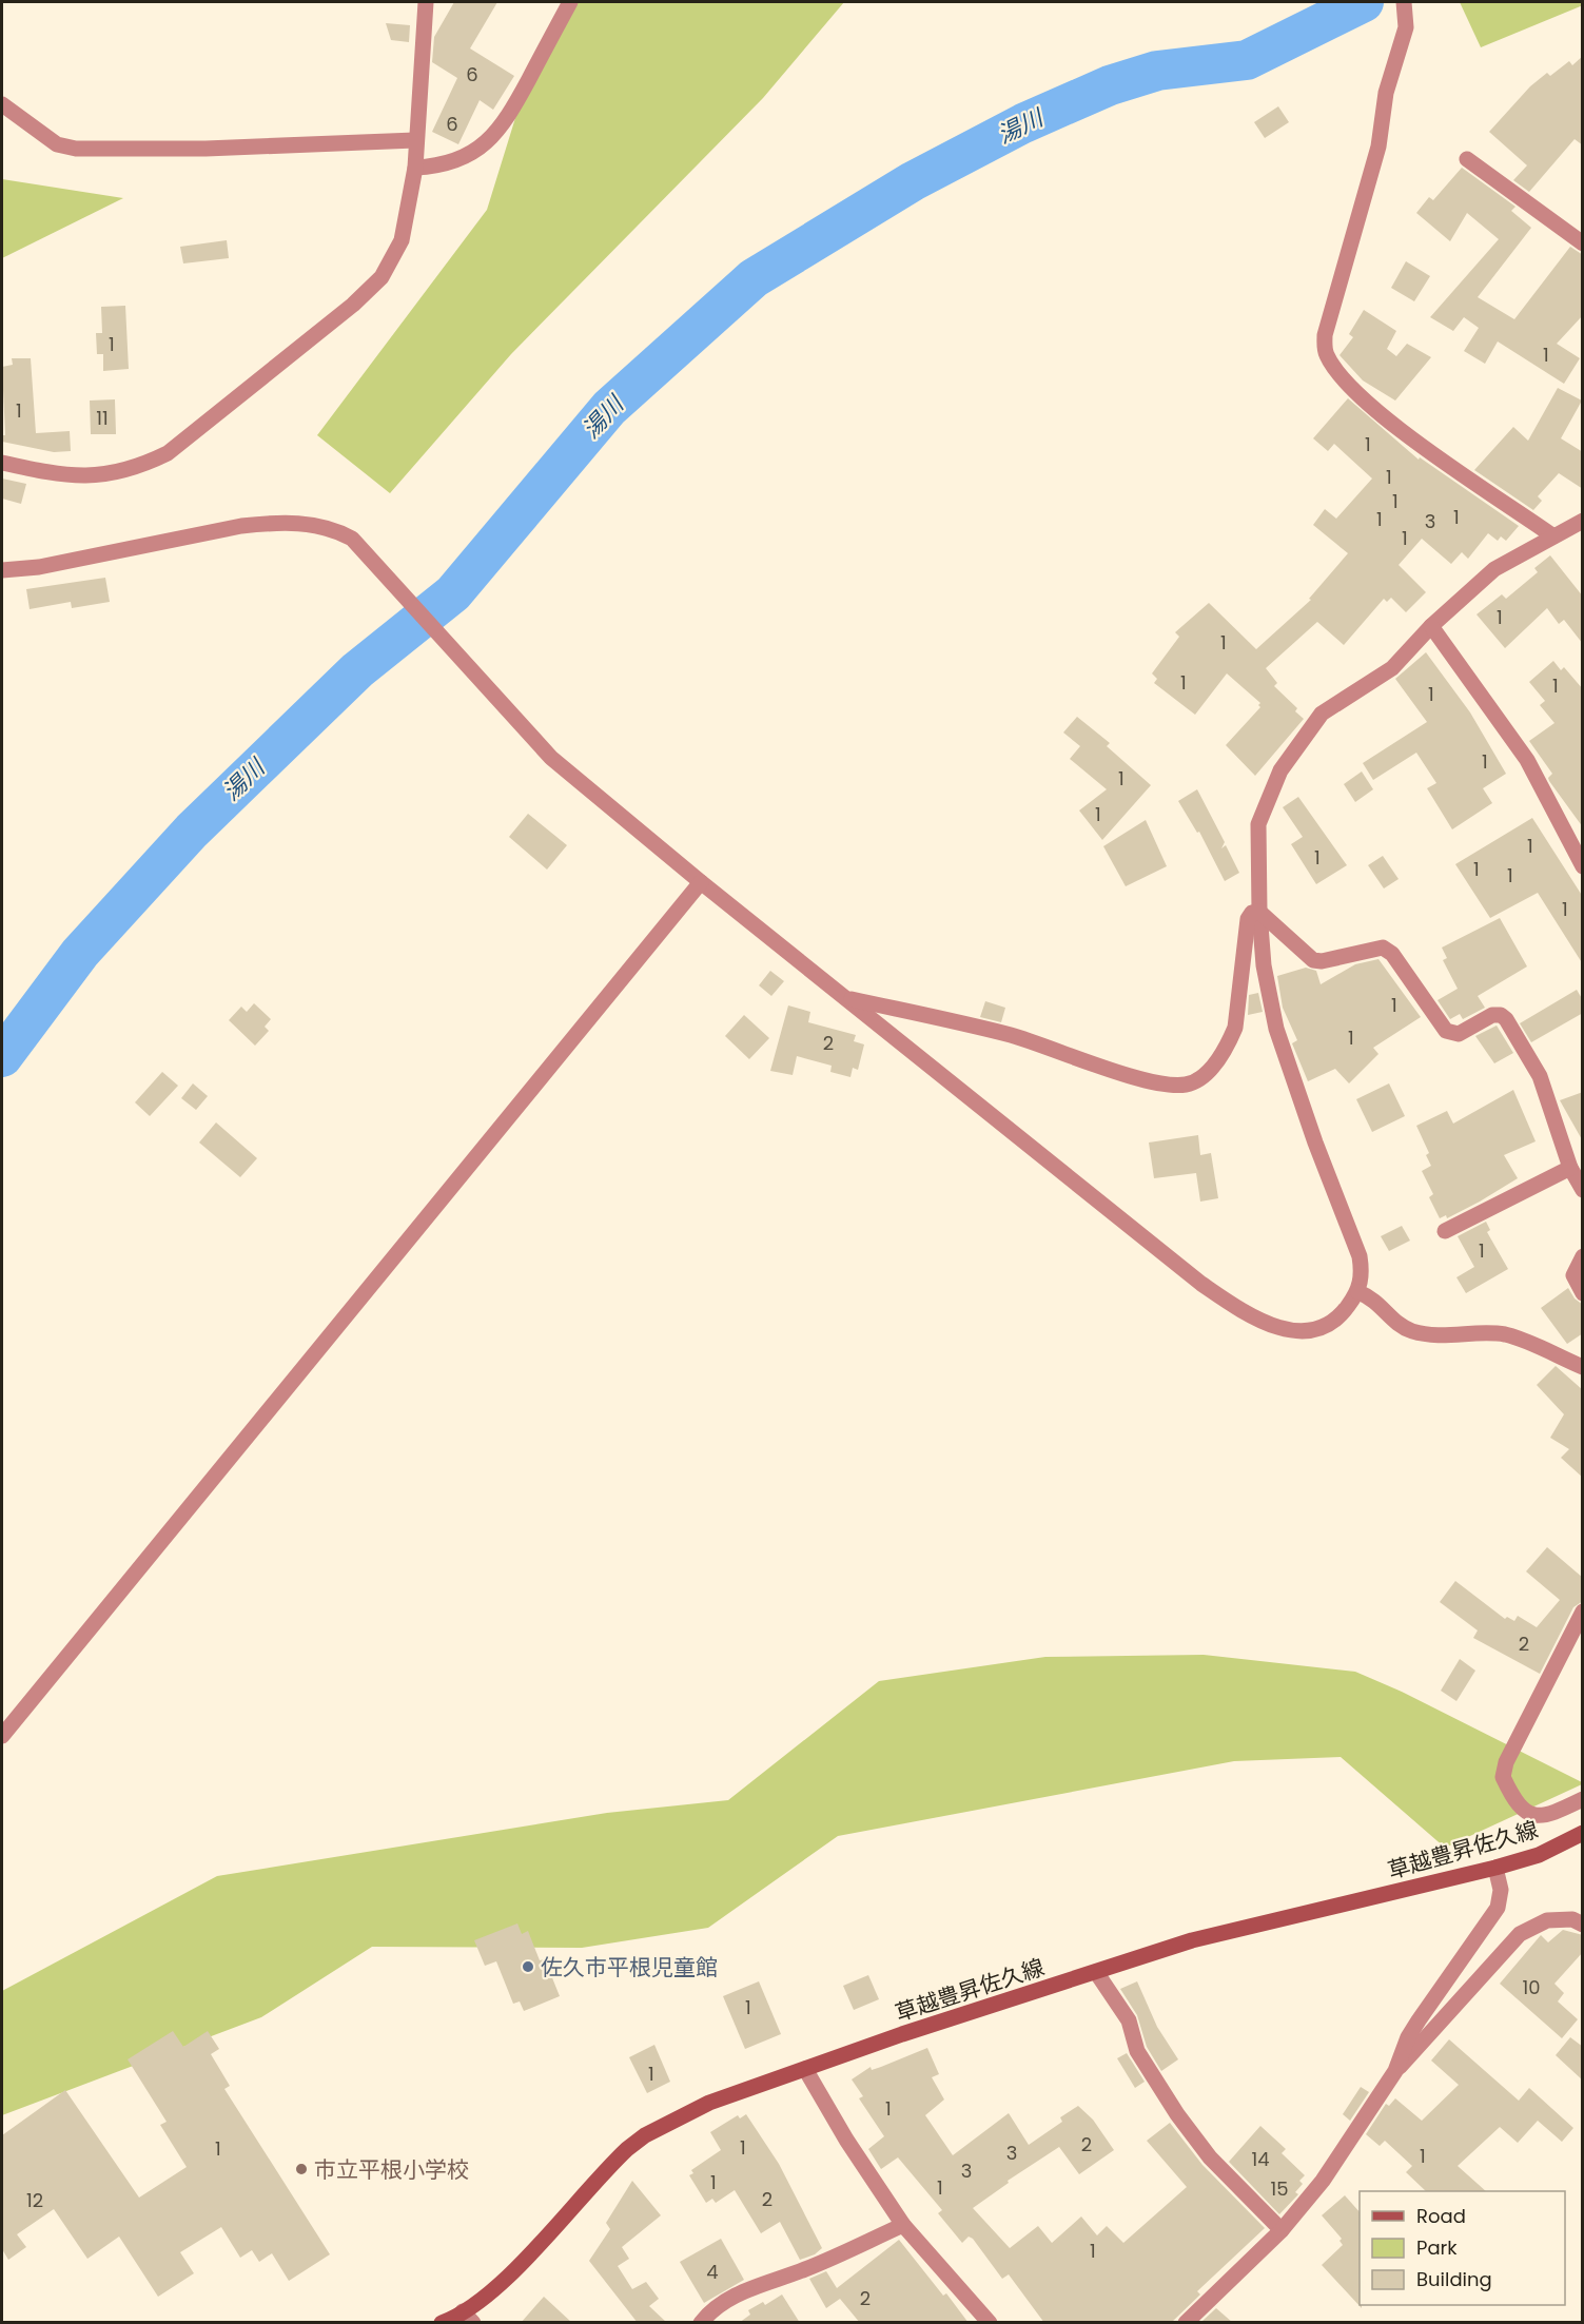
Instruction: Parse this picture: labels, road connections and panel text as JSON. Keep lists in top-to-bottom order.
{
  "streets": {
    "main road": ["草越豊昇佐久線"]
  },
  "water": ["湯川"],
  "places": ["佐久市平根児童館", "市立平根小学校"],
  "house_numbers": [
    "6",
    "6",
    "1",
    "1",
    "1",
    "11",
    "1",
    "1",
    "1",
    "1",
    "1",
    "3",
    "1",
    "1",
    "1",
    "1",
    "1",
    "1",
    "1",
    "1",
    "1",
    "1",
    "1",
    "1",
    "1",
    "1",
    "1",
    "1",
    "2",
    "1",
    "2",
    "10",
    "1",
    "1",
    "1",
    "2",
    "1",
    "1",
    "3",
    "1",
    "14",
    "3",
    "1",
    "1",
    "15",
    "2",
    "12",
    "1",
    "4",
    "2"
  ],
  "legend": ["Road", "Park", "Building"]
}
